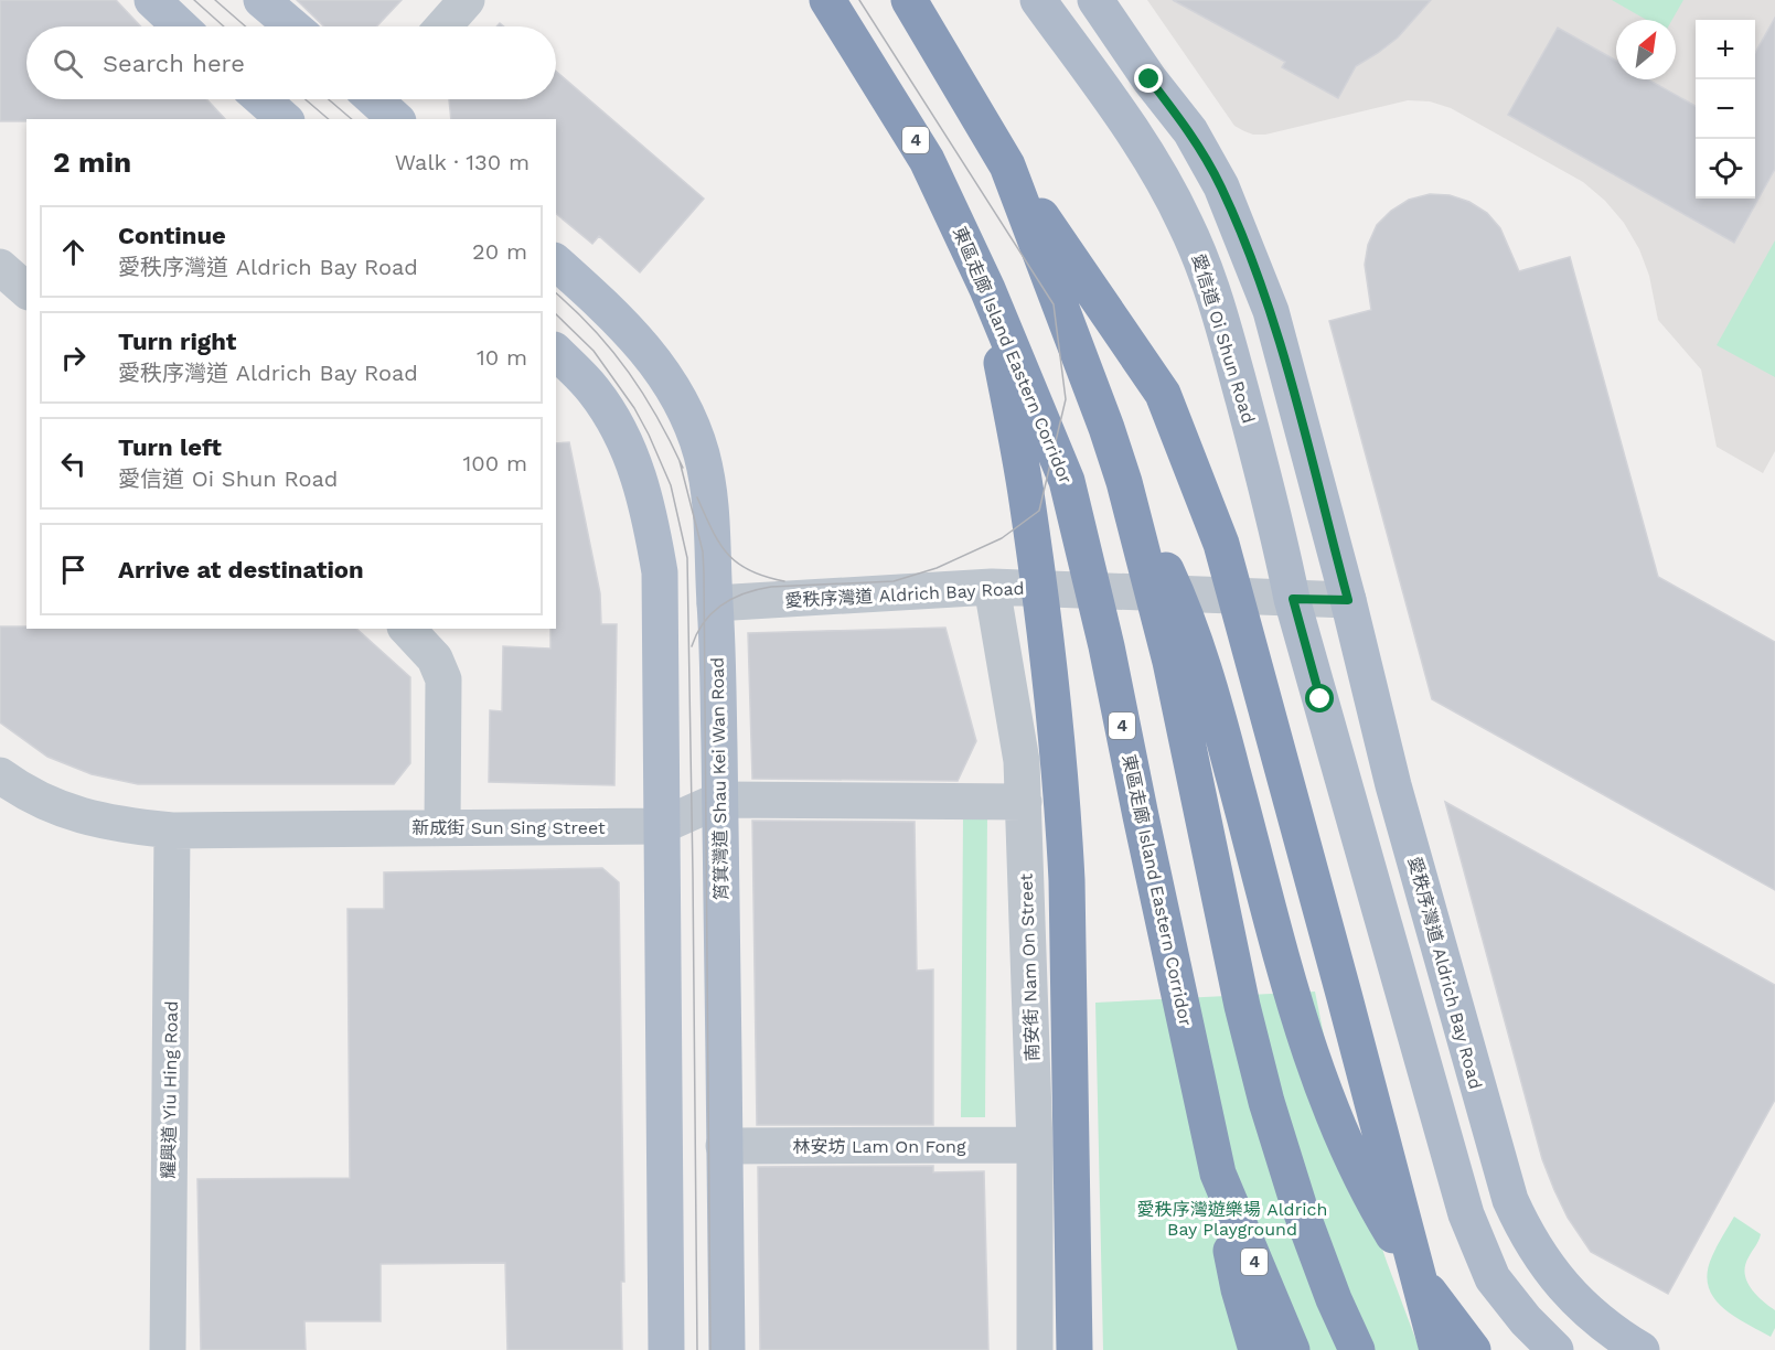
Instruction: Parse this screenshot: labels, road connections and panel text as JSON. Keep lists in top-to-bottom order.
{
  "streets": {
    "highway": ["4", "東區走廊 Island Eastern Corridor"],
    "main road": ["愛信道 Oi Shun Road", "愛秩序灣道 Aldrich Bay Road", "筲箕灣道 Shau Kei Wan Road"],
    "street": [
      "新成街 Sun Sing Street",
      "南安街 Nam On Street",
      "耀興道 Yiu Hing Road",
      "林安坊 Lam On Fong"
    ]
  },
  "crossings": [
    ["愛信道 Oi Shun Road", "愛秩序灣道 Aldrich Bay Road"],
    ["愛秩序灣道 Aldrich Bay Road", "筲箕灣道 Shau Kei Wan Road"],
    ["愛秩序灣道 Aldrich Bay Road", "南安街 Nam On Street"],
    ["筲箕灣道 Shau Kei Wan Road", "新成街 Sun Sing Street"],
    ["筲箕灣道 Shau Kei Wan Road", "林安坊 Lam On Fong"],
    ["新成街 Sun Sing Street", "南安街 Nam On Street"],
    ["新成街 Sun Sing Street", "耀興道 Yiu Hing Road"],
    ["南安街 Nam On Street", "林安坊 Lam On Fong"]
  ],
  "parks": ["愛秩序灣遊樂場 Aldrich Bay Playground"],
  "north": "top right",
  "page": {
    "map_buttons": ["+", "−"],
    "search": "Search here",
    "heading": ["2 min", "Walk · 130 m"],
    "list": [
      ["Continue", "愛秩序灣道 Aldrich Bay Road", "20 m"],
      ["Turn right", "愛秩序灣道 Aldrich Bay Road", "10 m"],
      ["Turn left", "愛信道 Oi Shun Road", "100 m"],
      "Arrive at destination"
    ]
  }
}
